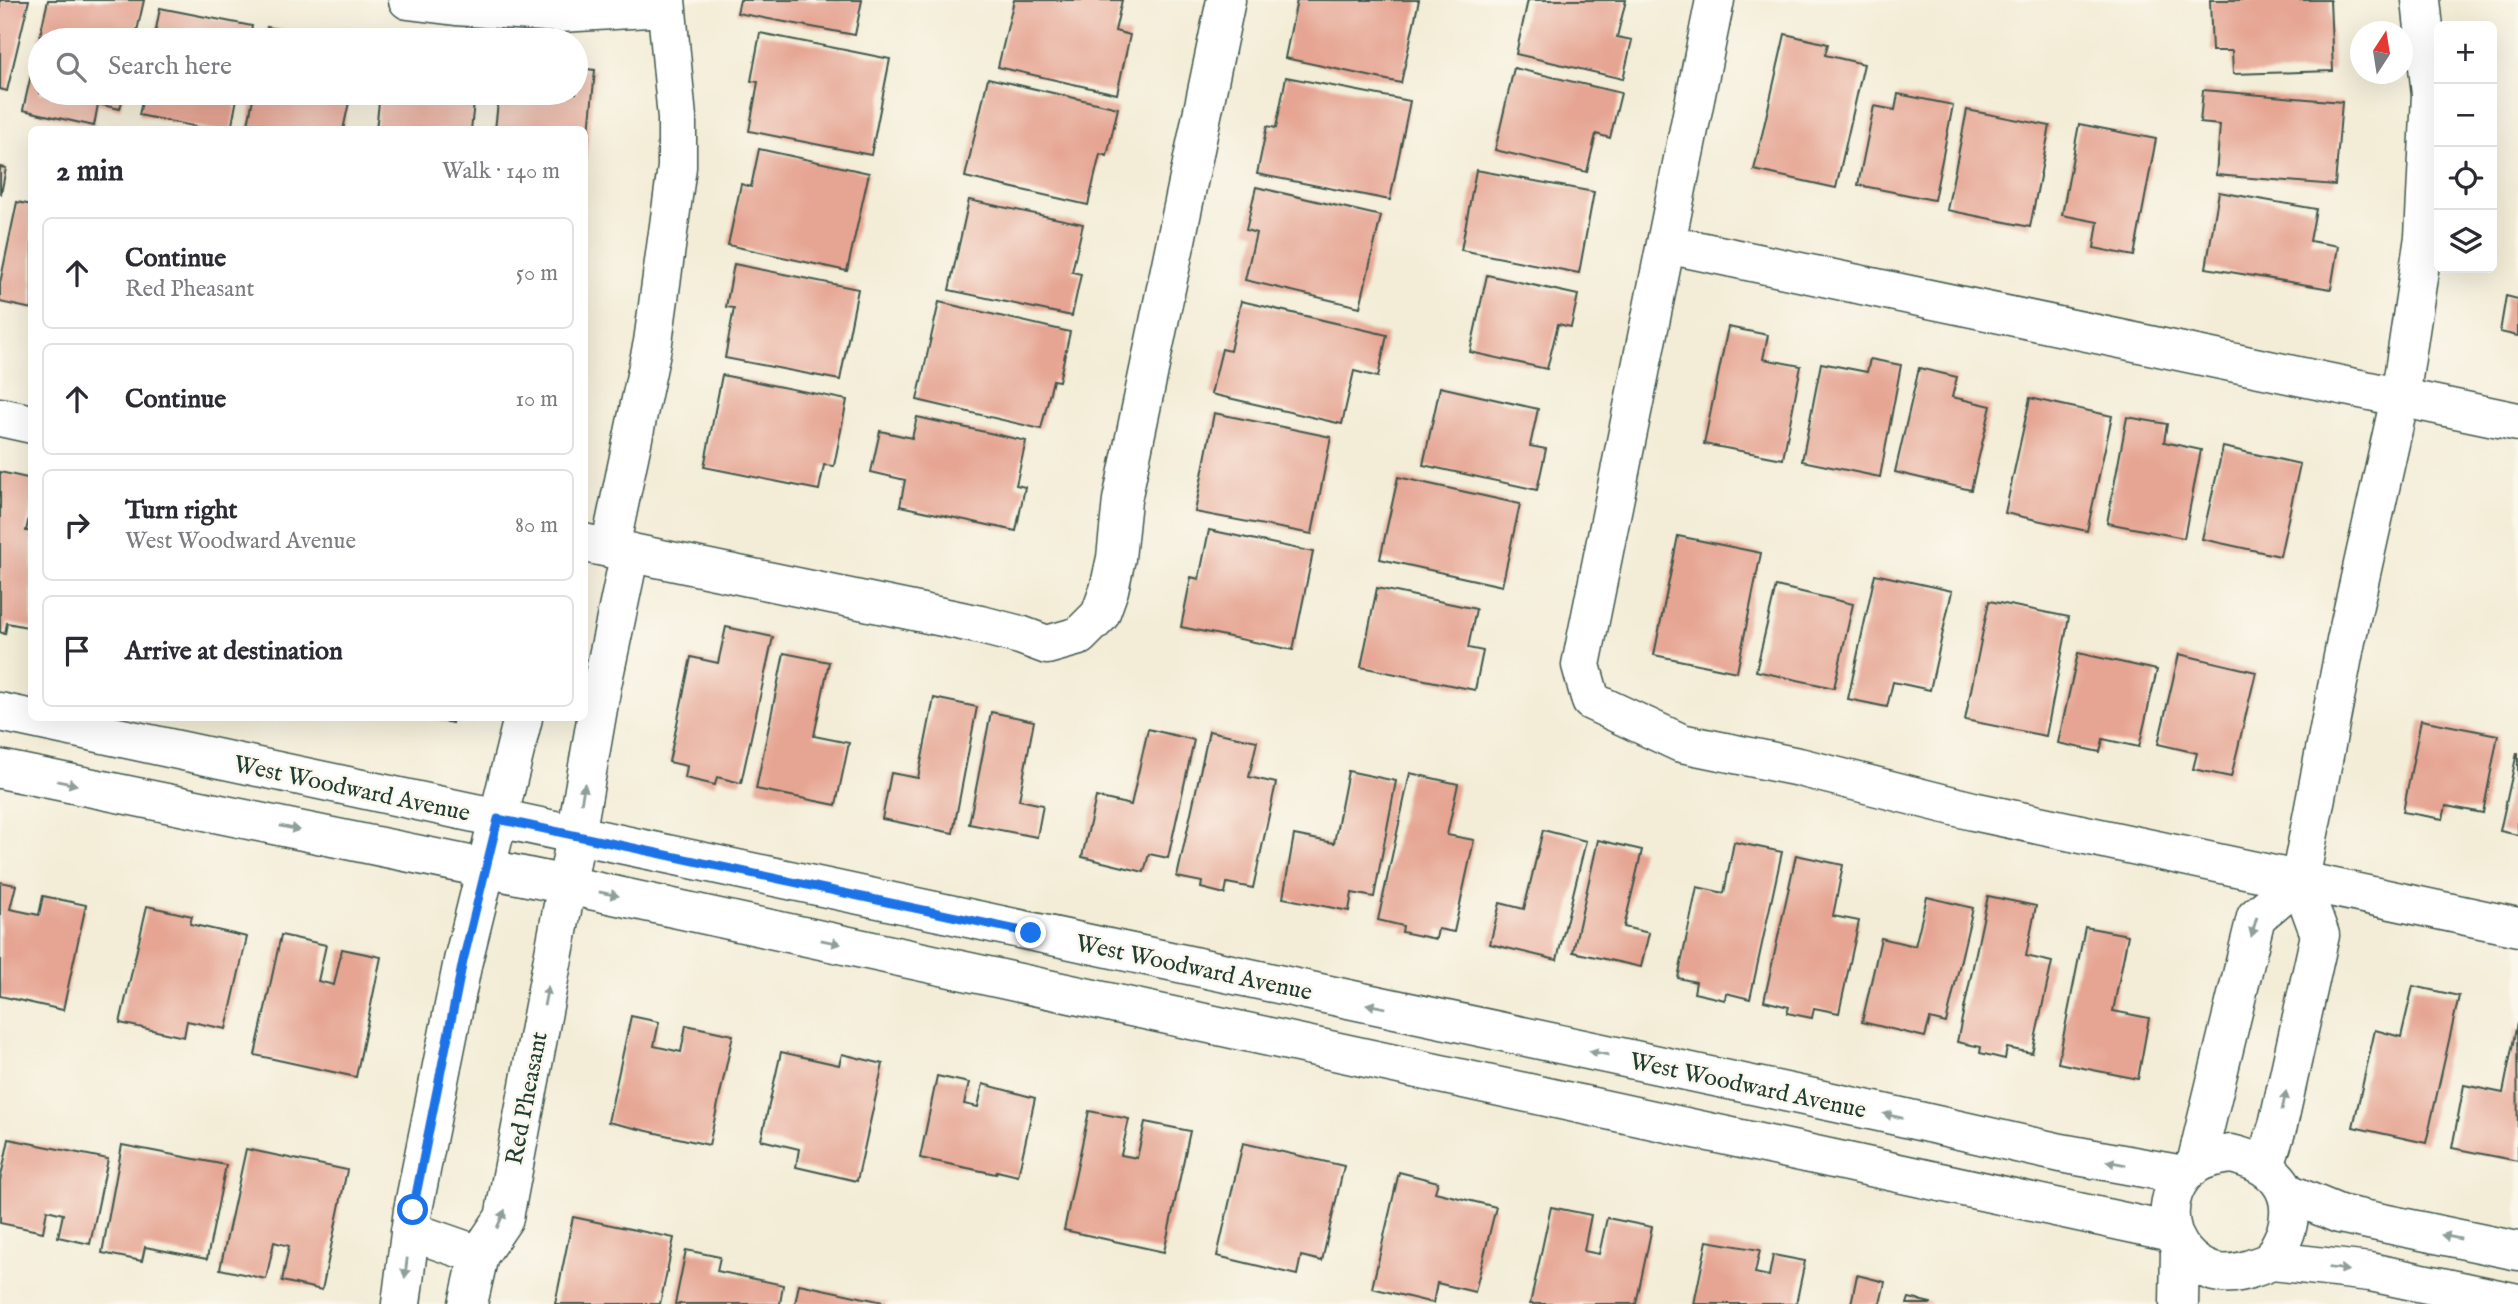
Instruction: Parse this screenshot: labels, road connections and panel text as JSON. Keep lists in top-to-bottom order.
{
  "streets": {
    "street": ["West Woodward Avenue", "Red Pheasant"]
  },
  "crossings": [
    ["West Woodward Avenue", "Red Pheasant"]
  ],
  "north": "top",
  "page": {
    "map_buttons": ["+", "−"],
    "search": "Search here",
    "heading": ["2 min", "Walk · 140 m"],
    "list": [
      ["Continue", "Red Pheasant", "50 m"],
      ["Continue", "10 m"],
      ["Turn right", "West Woodward Avenue", "80 m"],
      "Arrive at destination"
    ]
  }
}
